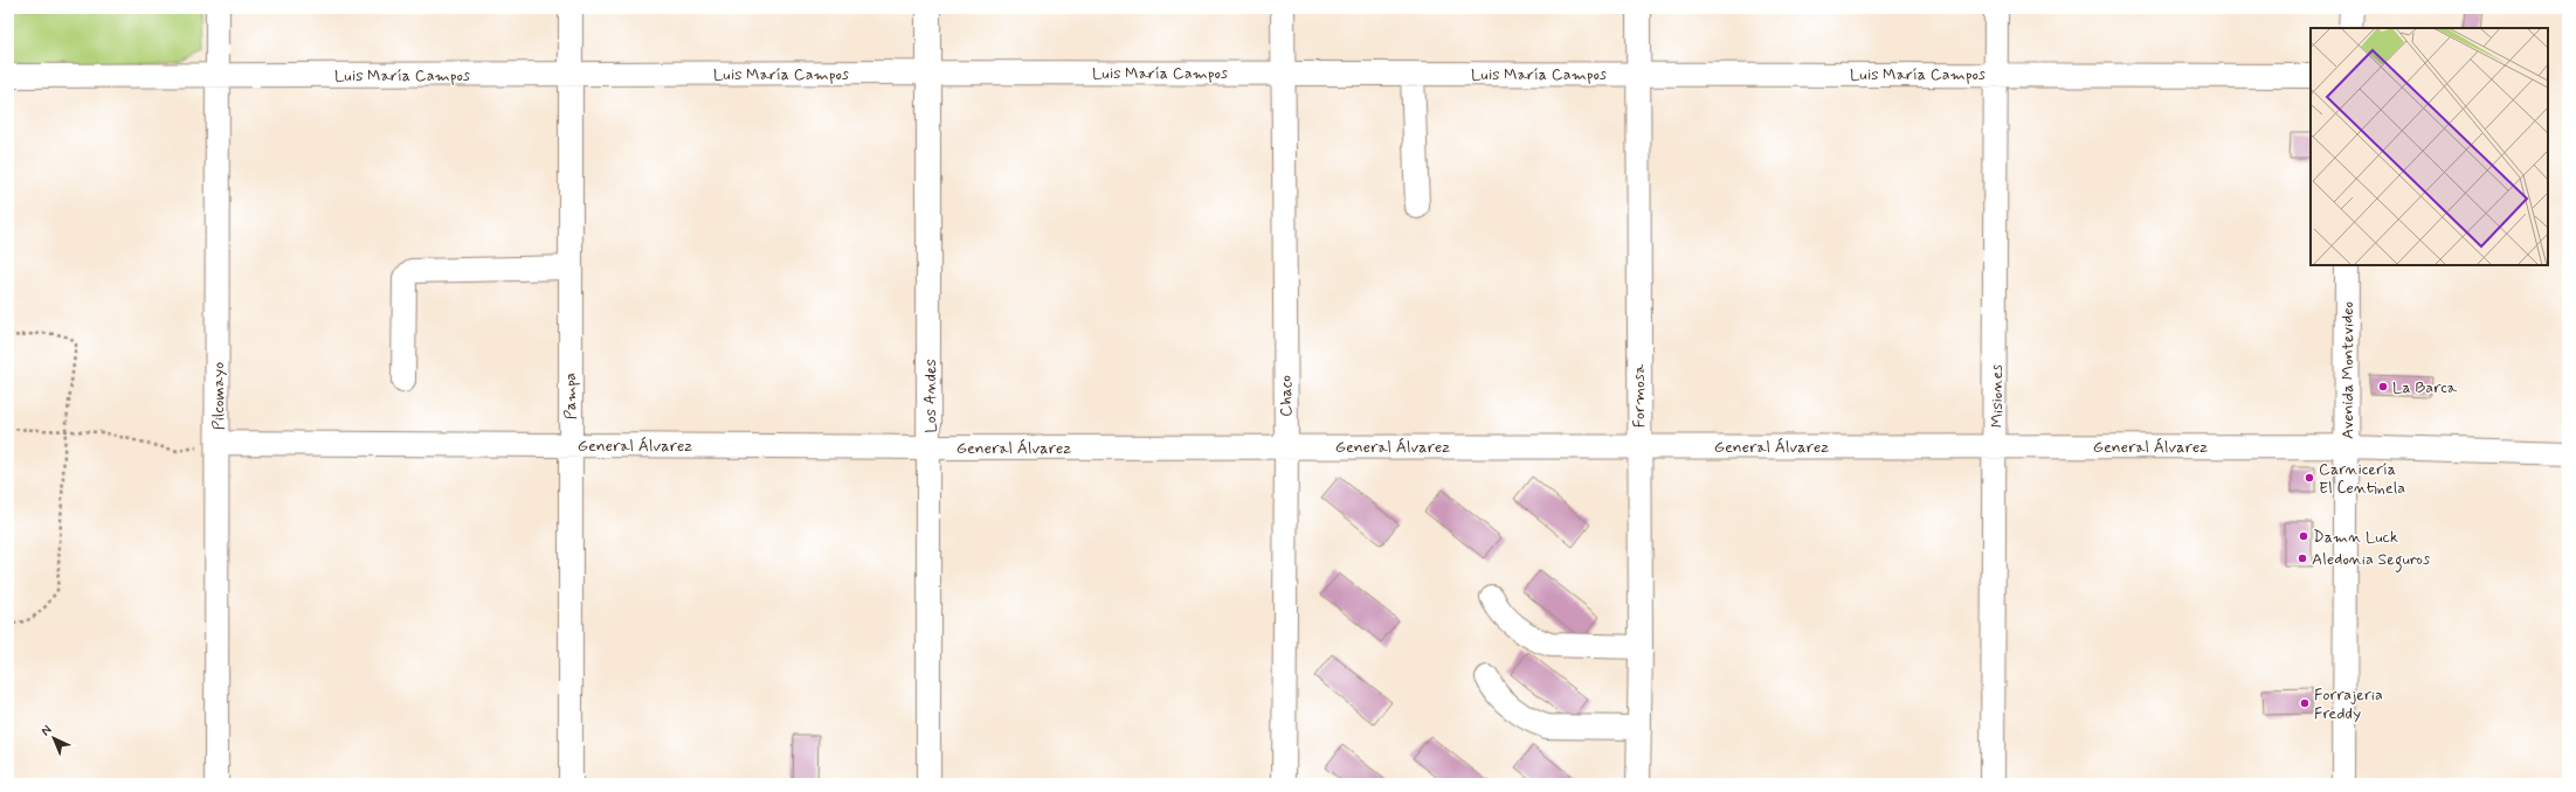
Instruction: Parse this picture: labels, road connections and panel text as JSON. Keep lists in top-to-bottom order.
{
  "streets": {
    "street": [
      "Luis María Campos",
      "Avenida Montevideo",
      "Pilcomayo",
      "Pampa",
      "Los Andes",
      "Chaco",
      "Formosa",
      "Misiones",
      "General Álvarez"
    ]
  },
  "crossings": [
    ["Luis María Campos", "Pilcomayo"],
    ["Luis María Campos", "Pampa"],
    ["Luis María Campos", "Los Andes"],
    ["Luis María Campos", "Chaco"],
    ["Luis María Campos", "Formosa"],
    ["Luis María Campos", "Misiones"],
    ["Avenida Montevideo", "General Álvarez"],
    ["Pilcomayo", "General Álvarez"],
    ["Pampa", "General Álvarez"],
    ["Los Andes", "General Álvarez"],
    ["Chaco", "General Álvarez"],
    ["Formosa", "General Álvarez"],
    ["Misiones", "General Álvarez"]
  ],
  "places": [
    "La Barca",
    "Carnicería El Centinela",
    "Damn Luck",
    "Aledonia Seguros",
    "Forrajeria Freddy"
  ],
  "north": "top left"
}
